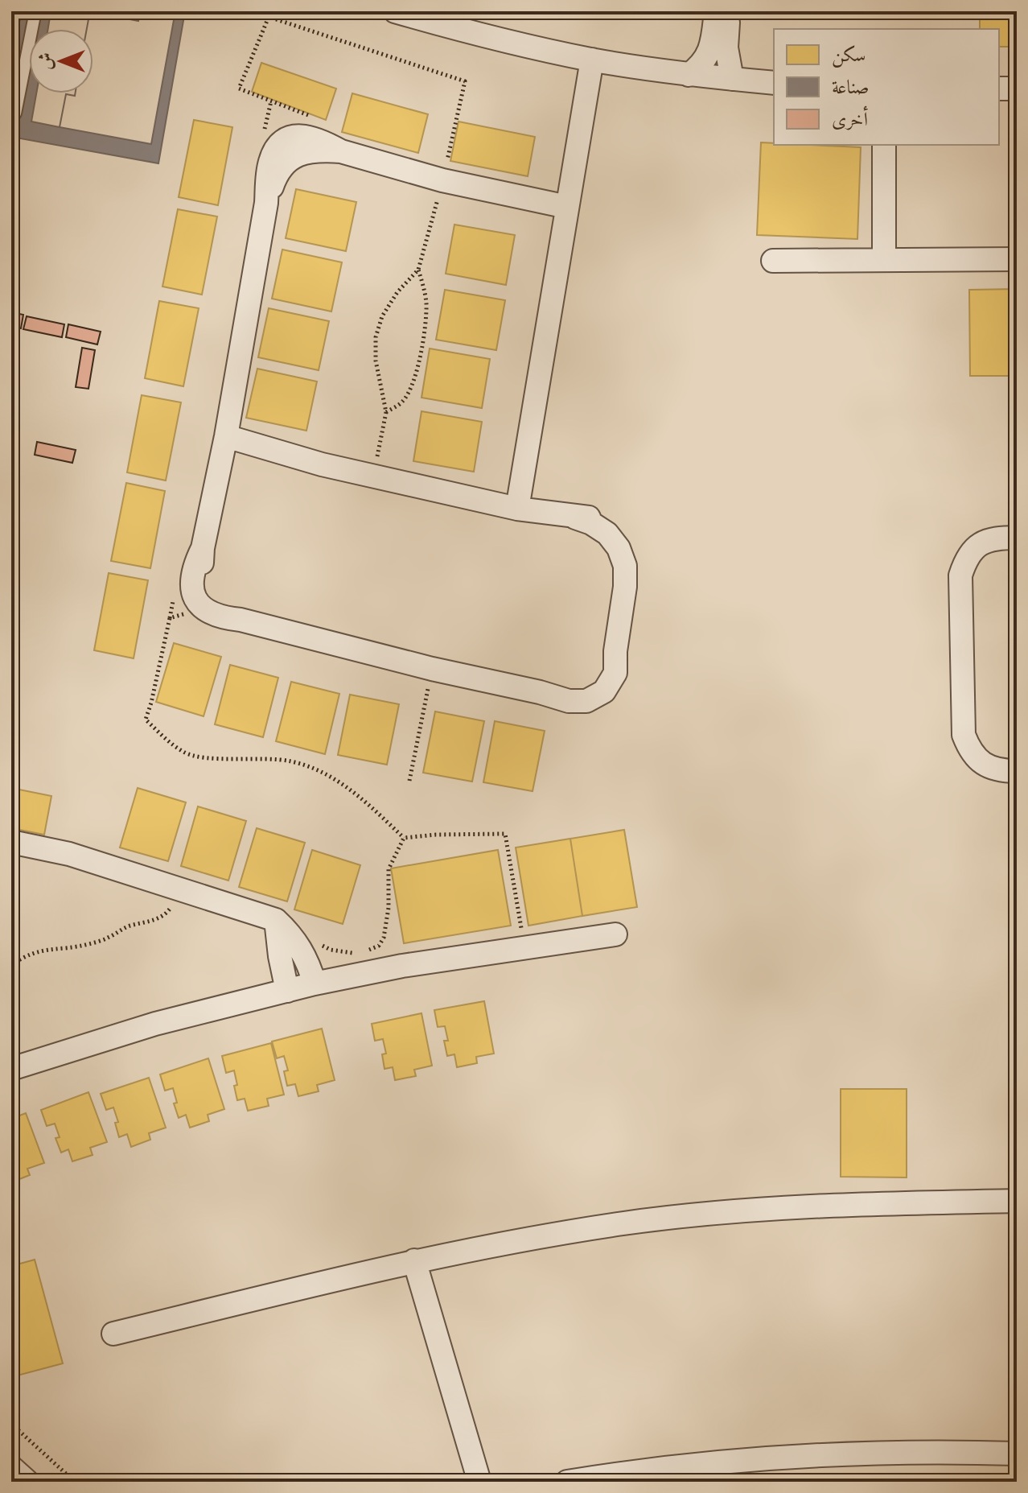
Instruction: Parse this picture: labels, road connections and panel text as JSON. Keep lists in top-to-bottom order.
{
  "legend": ["سكن", "صناعة", "أخرى"],
  "north": "left"
}
